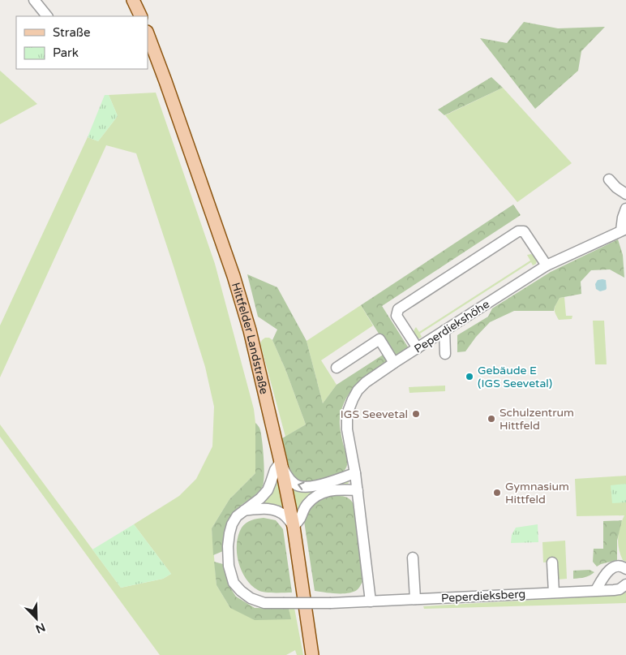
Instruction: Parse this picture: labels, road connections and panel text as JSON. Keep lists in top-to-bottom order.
{
  "streets": {
    "main road": ["Hittfelder Landstraße"],
    "street": ["Peperdiekshöhe", "Peperdieksberg"]
  },
  "crossings": [
    ["Peperdiekshöhe", "Peperdieksberg"]
  ],
  "places": [
    "Gebäude E (IGS Seevetal)",
    "IGS Seevetal",
    "Schulzentrum Hittfeld",
    "Gymnasium Hittfeld"
  ],
  "legend": ["Straße", "Park"],
  "north": "bottom right"
}
